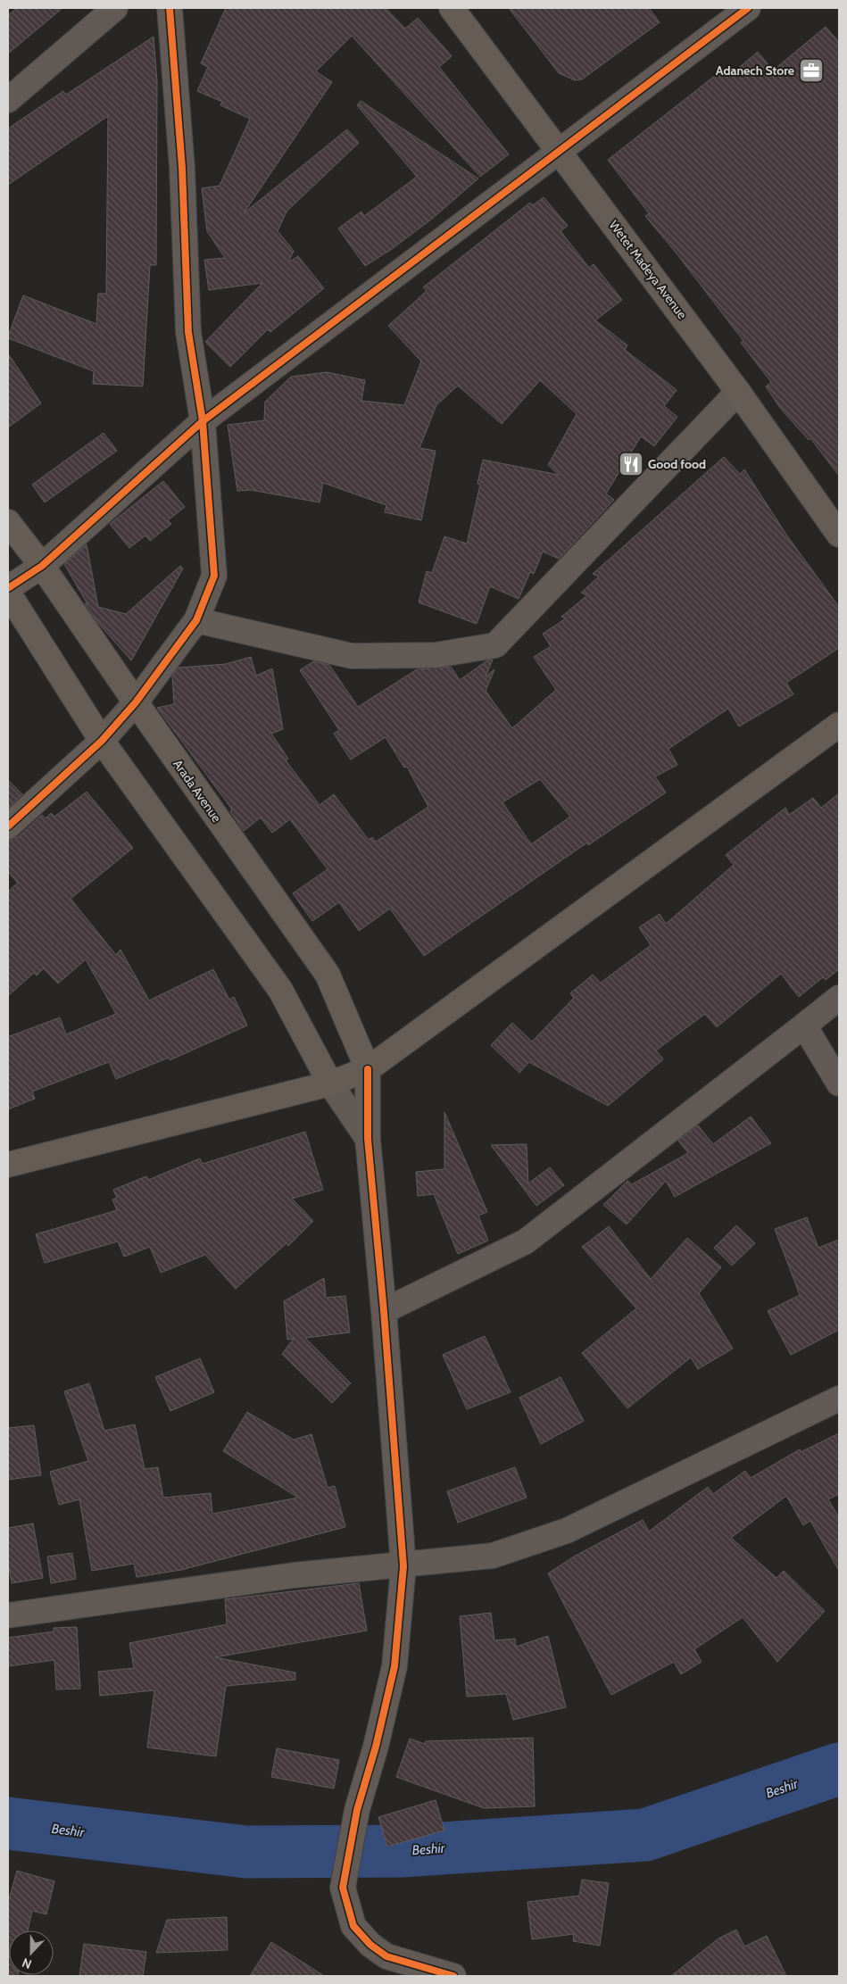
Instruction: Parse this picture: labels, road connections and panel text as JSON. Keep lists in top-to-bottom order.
{
  "streets": {
    "main road": ["Wetet Madeya Avenue", "Arada Avenue"]
  },
  "water": ["Beshir"],
  "places": {
    "office": ["Adanech Store"],
    "restaurant": ["Good food"]
  },
  "north": "bottom"
}
